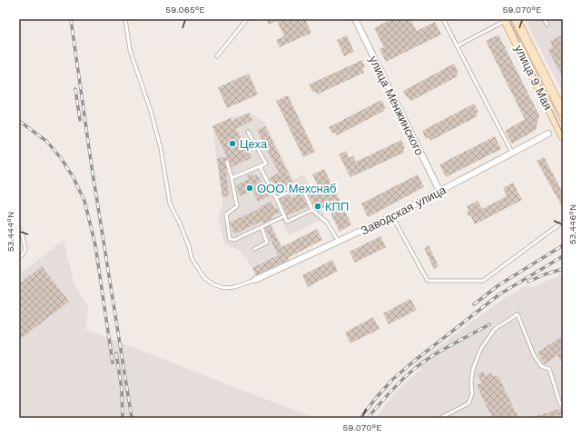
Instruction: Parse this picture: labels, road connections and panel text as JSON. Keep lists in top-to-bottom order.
{
  "streets": {
    "main road": ["улица 9 Мая"],
    "street": ["улица Менжинского", "Заводская улица"]
  },
  "crossings": [
    ["улица Менжинского", "Заводская улица"]
  ],
  "places": ["Цеха", "ООО Мехснаб", "КПП"],
  "coordinates": [
    "59.065°E",
    "59.070°E",
    "53.446°N",
    "53.444°N"
  ]
}
